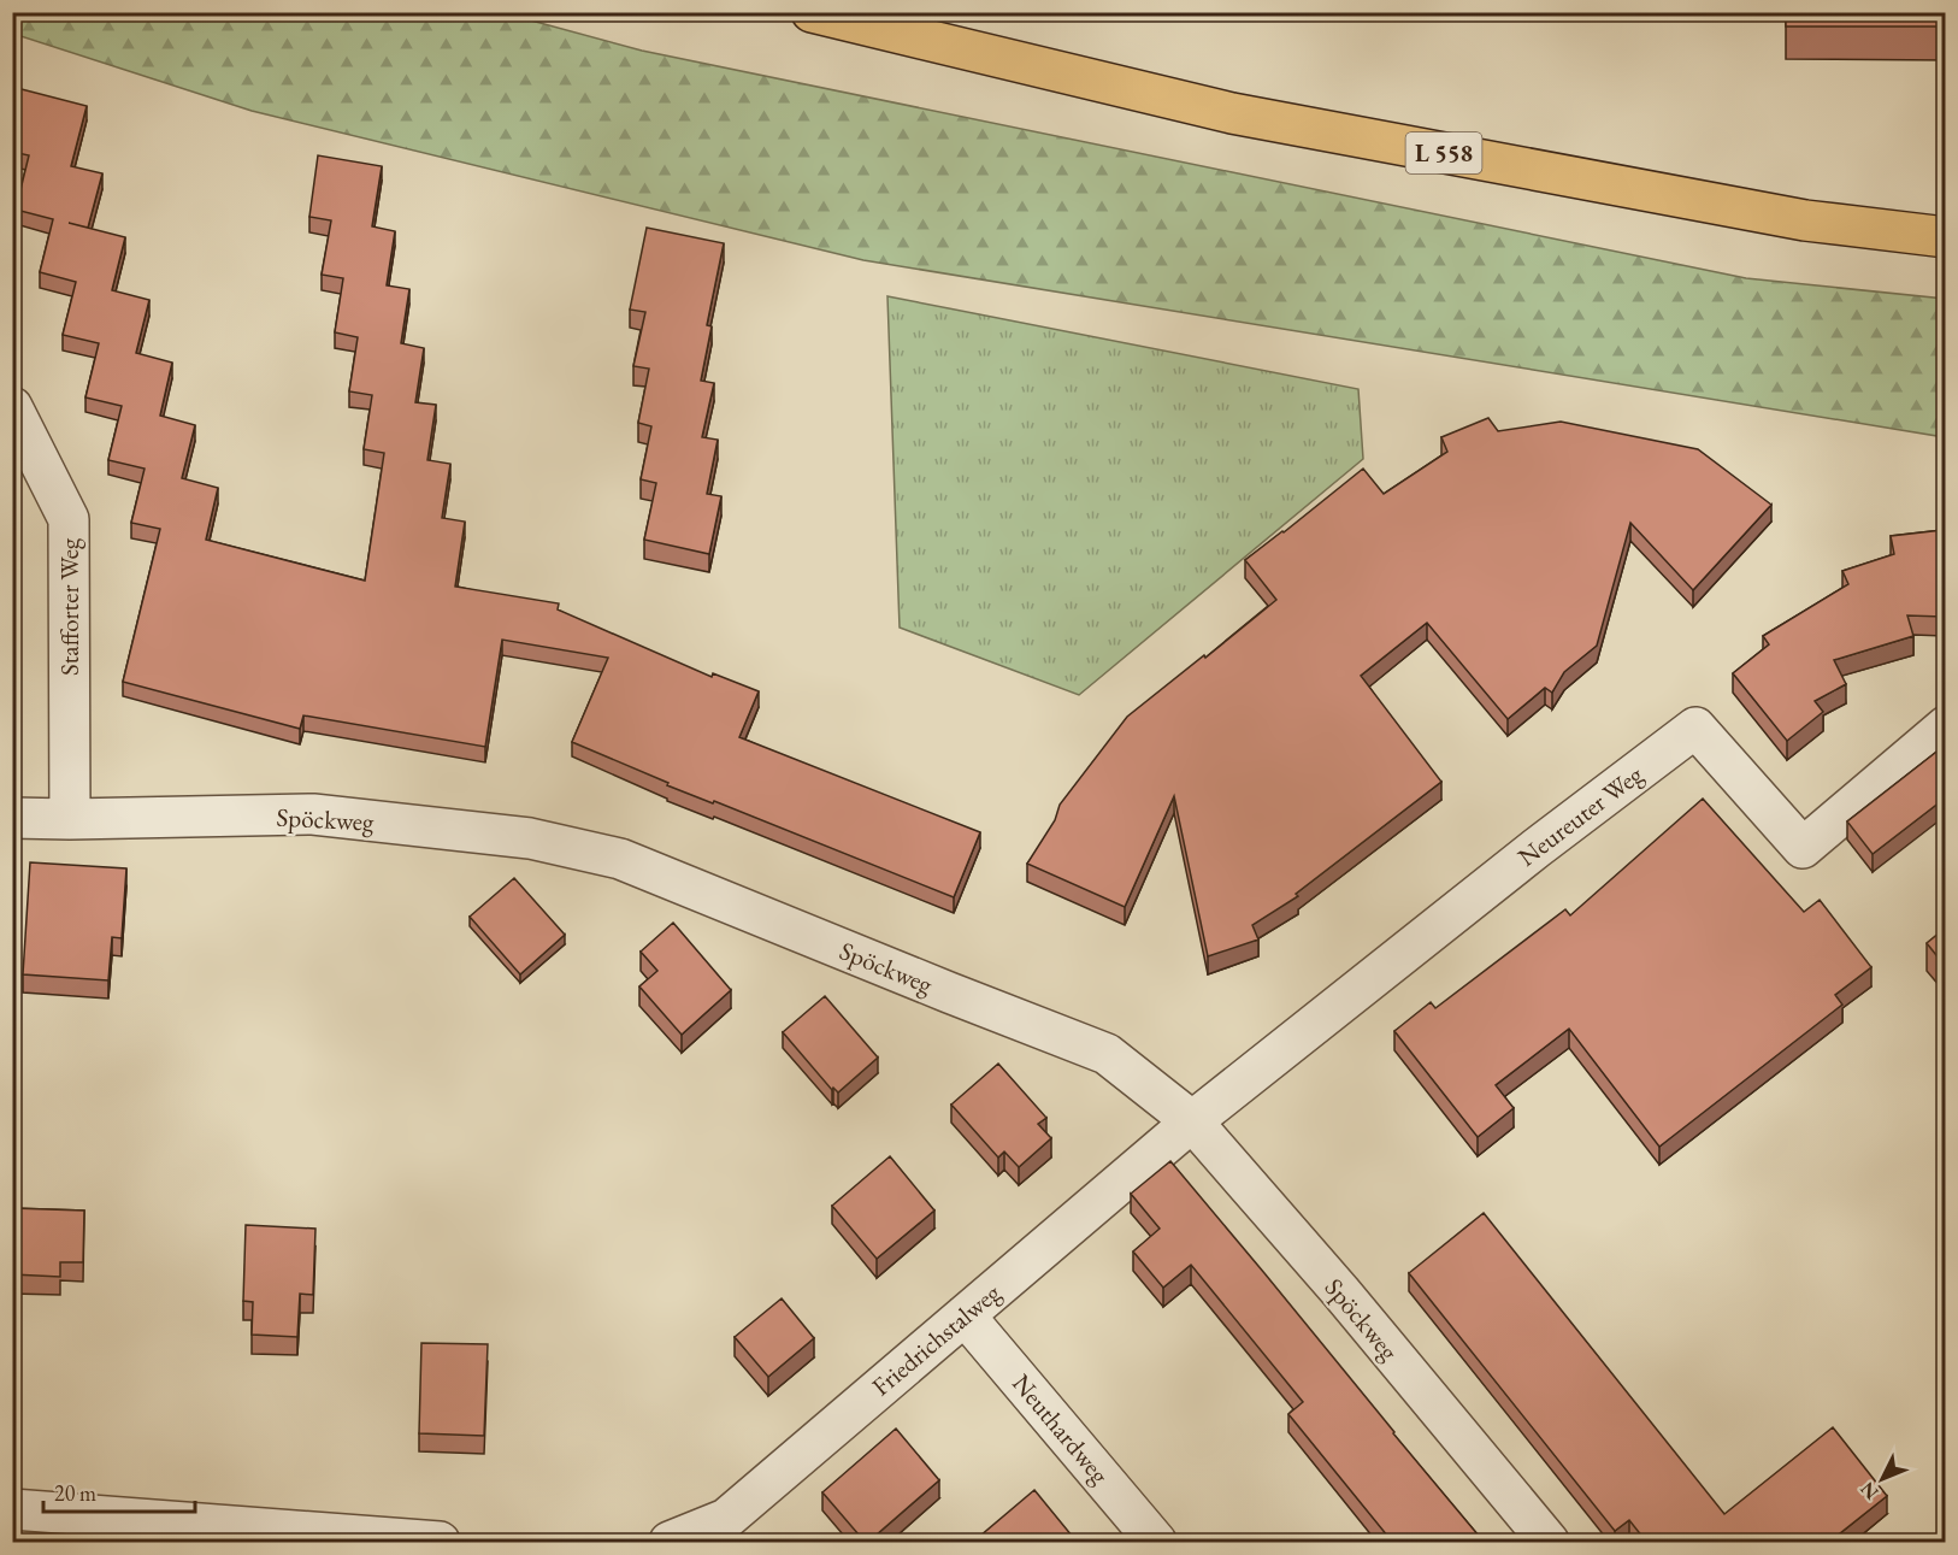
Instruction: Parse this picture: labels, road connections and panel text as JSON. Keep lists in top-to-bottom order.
{
  "streets": {
    "main road": ["L 558"],
    "street": [
      "Stafforter Weg",
      "Neureuter Weg",
      "Spöckweg",
      "Friedrichstalweg",
      "Neuthardweg"
    ]
  },
  "crossings": [
    ["Stafforter Weg", "Spöckweg"],
    ["Neureuter Weg", "Spöckweg"],
    ["Neureuter Weg", "Friedrichstalweg"],
    ["Spöckweg", "Friedrichstalweg"],
    ["Friedrichstalweg", "Neuthardweg"]
  ],
  "scale_bar": "20 m",
  "north": "bottom left"
}
